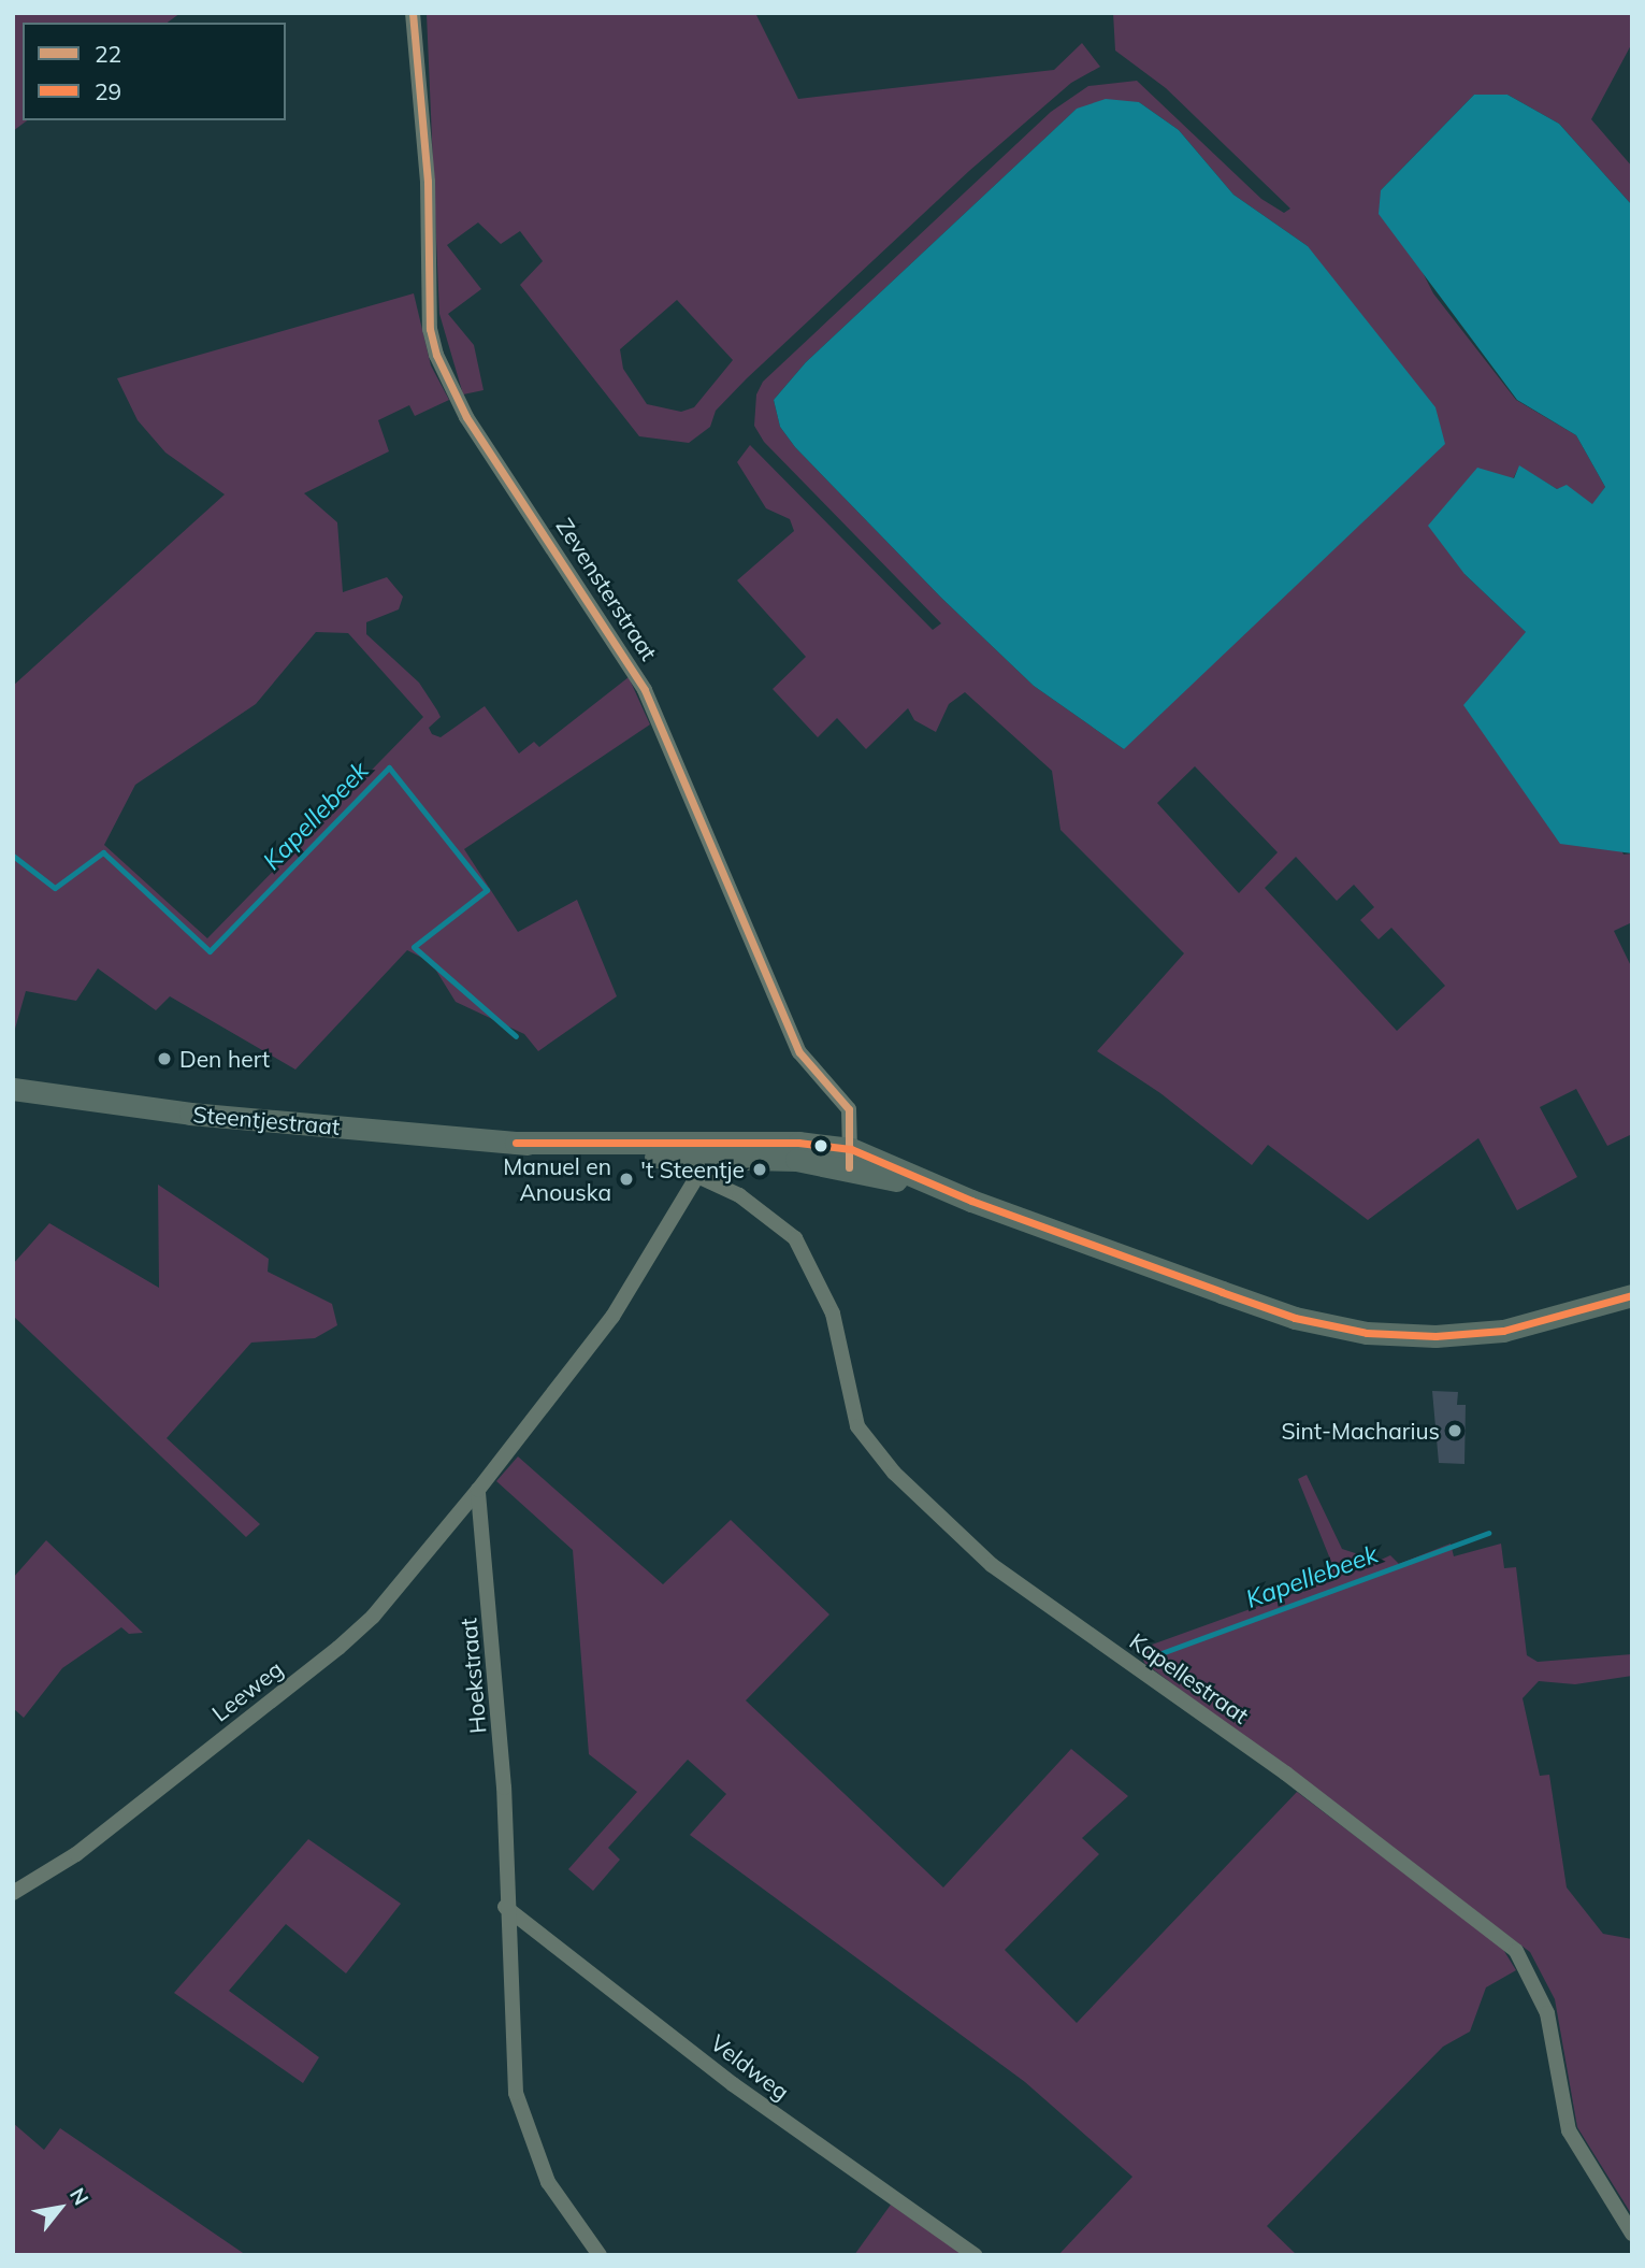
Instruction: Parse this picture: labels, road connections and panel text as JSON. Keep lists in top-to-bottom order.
{
  "streets": {
    "street": [
      "Zevensterstraat",
      "Steentjestraat",
      "Hoekstraat",
      "Kapellestraat",
      "Leeweg",
      "Veldweg"
    ]
  },
  "crossings": [
    ["Zevensterstraat", "Steentjestraat"],
    ["Steentjestraat", "Kapellestraat"],
    ["Hoekstraat", "Leeweg"],
    ["Hoekstraat", "Veldweg"]
  ],
  "water": ["Kapellebeek"],
  "places": [
    "Den hert",
    "'t Steentje",
    "Manuel en Anouska",
    "Sint-Macharius"
  ],
  "lines": ["transit line 22", "transit line 29"],
  "legend": ["22", "29"],
  "north": "top right"
}
